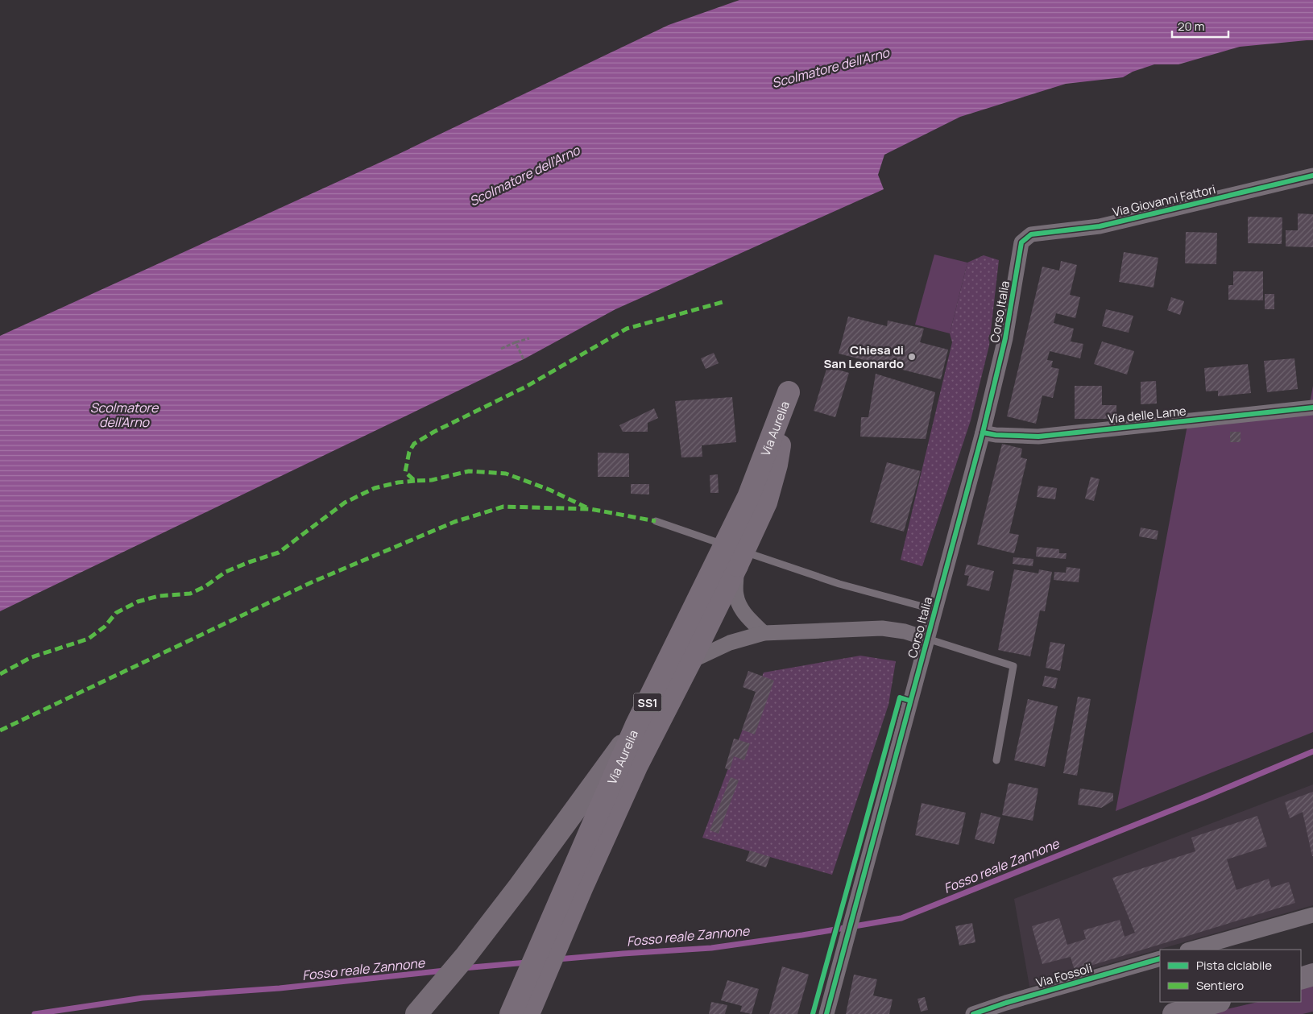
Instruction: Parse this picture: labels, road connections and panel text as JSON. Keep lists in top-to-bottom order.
{
  "streets": {
    "main road": ["Via Aurelia", "SS1"],
    "street": [
      "Via Giovanni Fattori",
      "Corso Italia",
      "Via delle Lame",
      "Via Fossoli"
    ]
  },
  "crossings": [
    ["Via Giovanni Fattori", "Corso Italia"],
    ["Corso Italia", "Via delle Lame"]
  ],
  "water": ["Scolmatore dell'Arno", "Fosso reale Zannone"],
  "places": ["Chiesa di San Leonardo"],
  "legend": ["Pista ciclabile", "Sentiero"],
  "scale_bar": "20 m"
}
